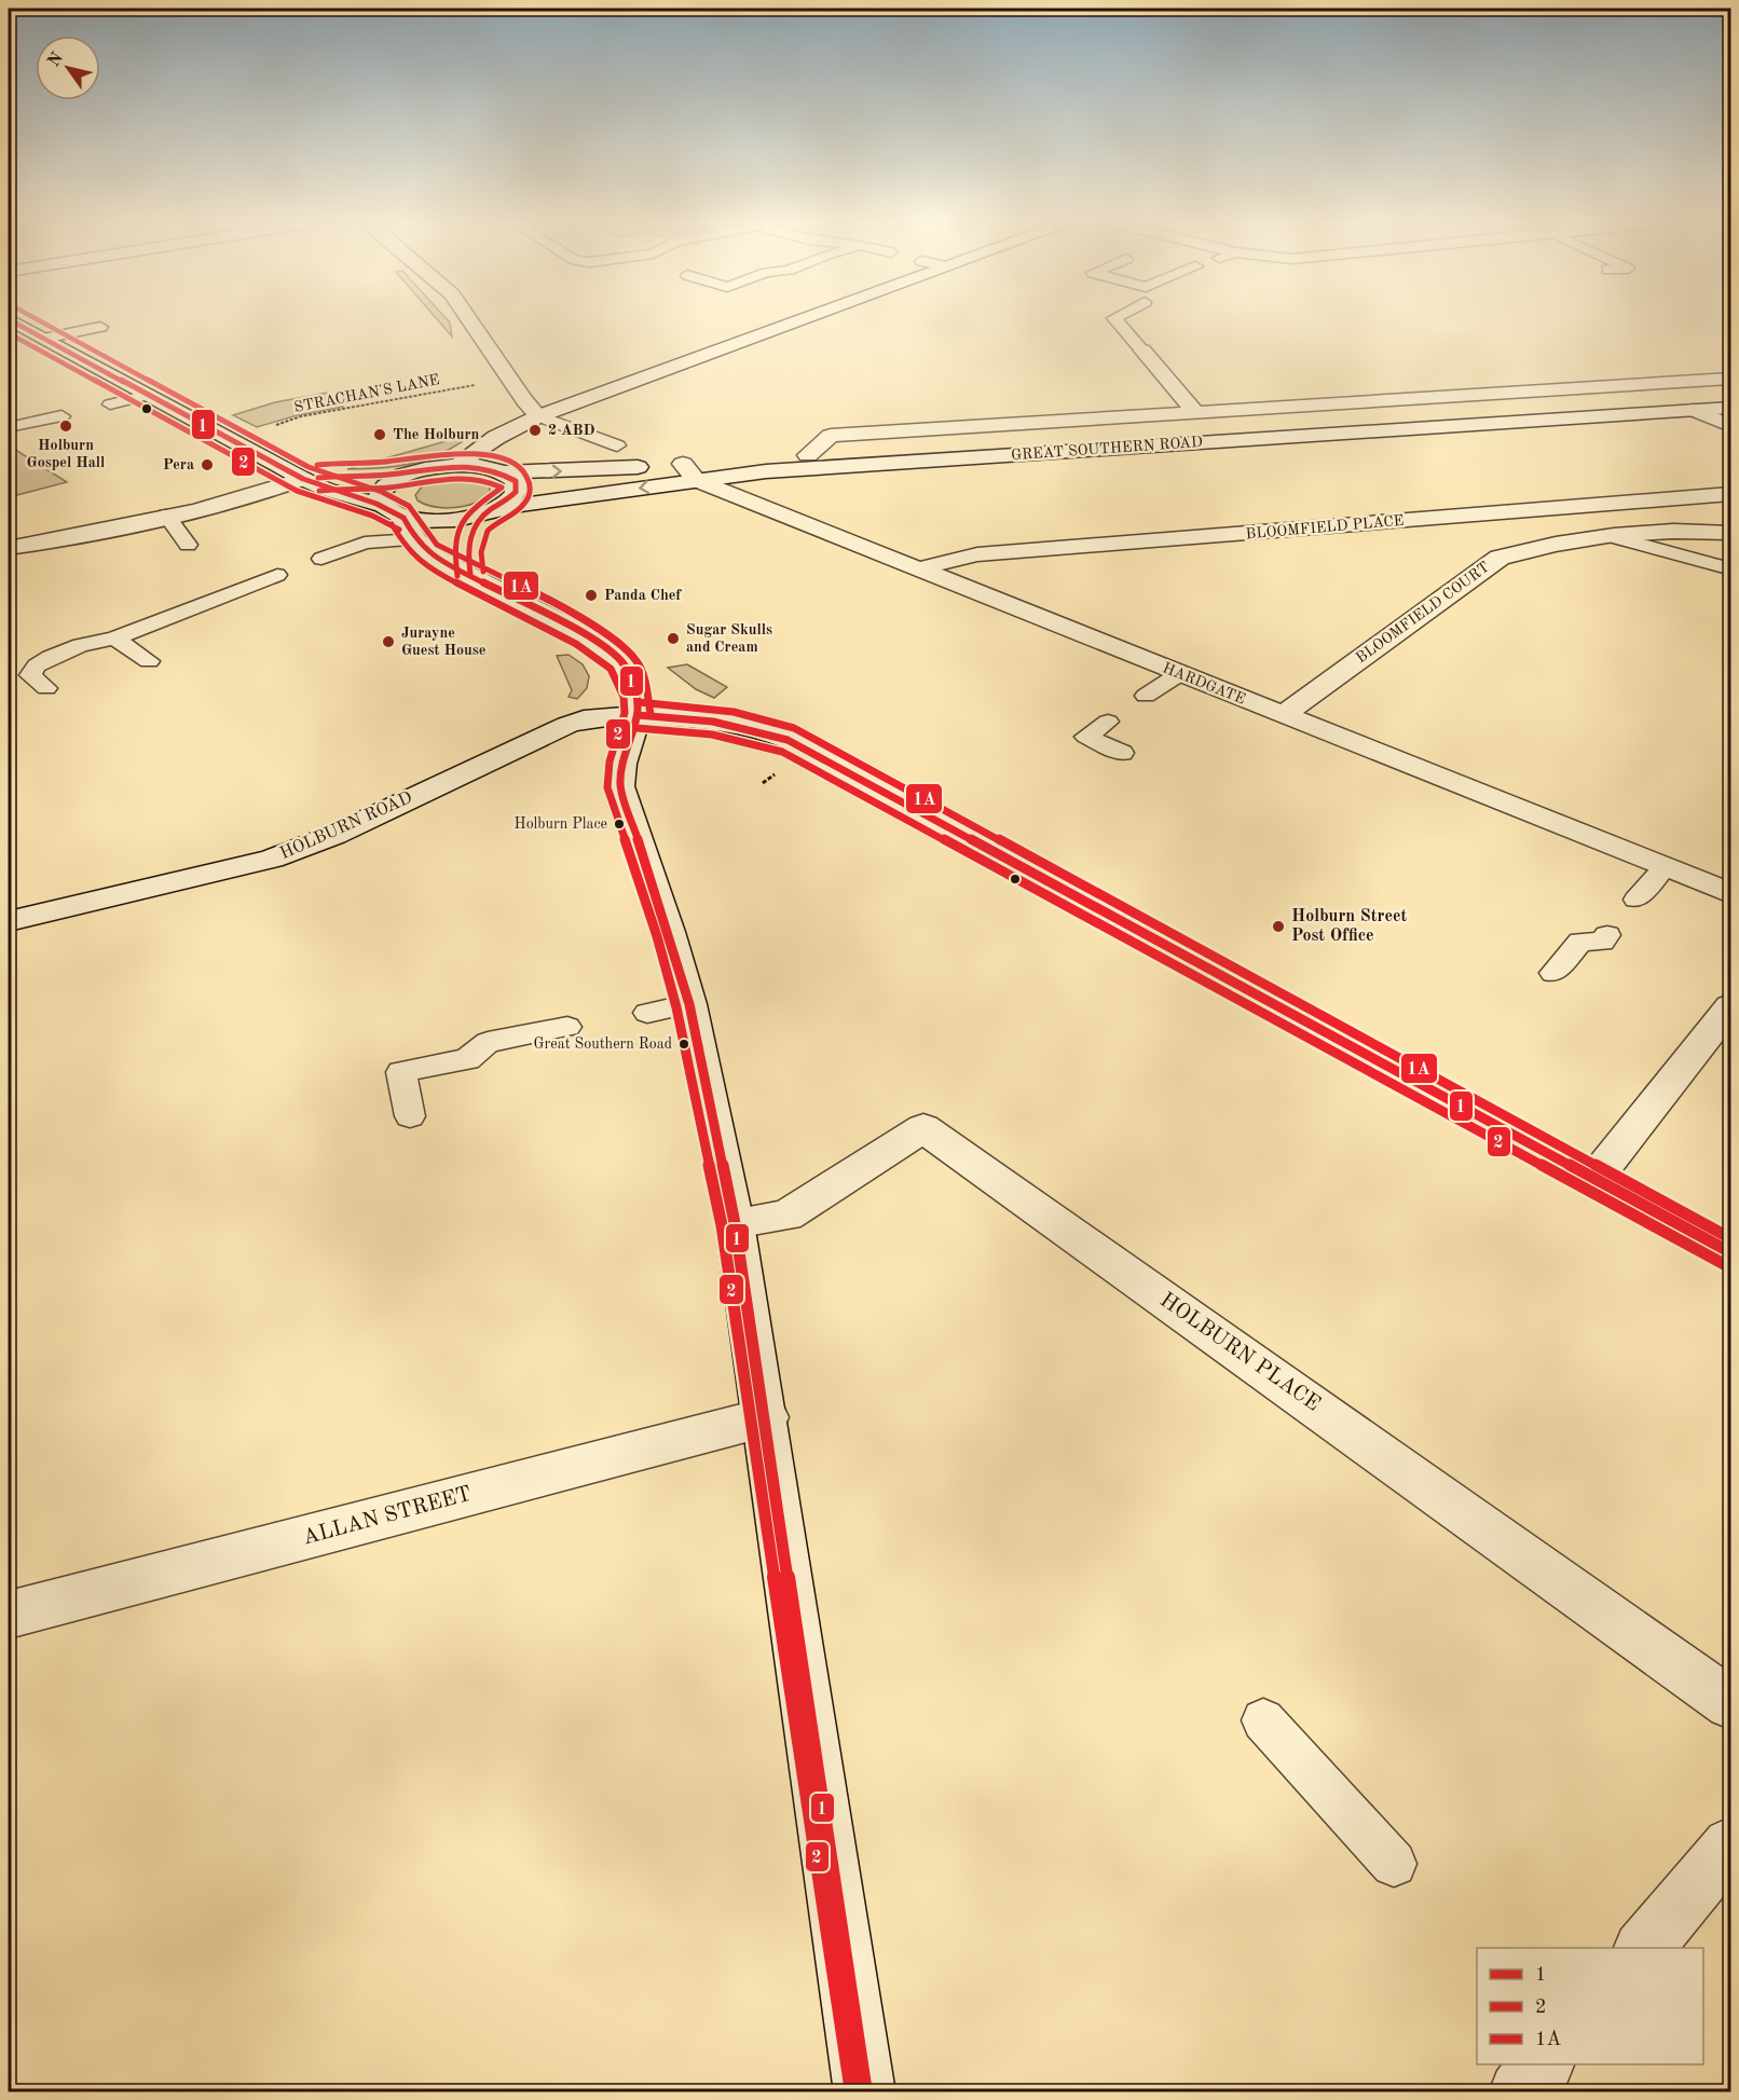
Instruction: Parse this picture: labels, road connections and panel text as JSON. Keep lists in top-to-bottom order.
{
  "streets": {
    "street": [
      "GREAT SOUTHERN ROAD",
      "BLOOMFIELD PLACE",
      "BLOOMFIELD COURT",
      "HARDGATE",
      "HOLBURN ROAD",
      "HOLBURN PLACE",
      "ALLAN STREET"
    ],
    "path": ["STRACHAN'S LANE"]
  },
  "crossings": [
    ["STRACHAN'S LANE", "GREAT SOUTHERN ROAD"],
    ["GREAT SOUTHERN ROAD", "HARDGATE"],
    ["BLOOMFIELD PLACE", "HARDGATE"],
    ["BLOOMFIELD COURT", "HARDGATE"]
  ],
  "places": [
    "Holburn Gospel Hall",
    "2 ABD",
    "The Holburn",
    "Pera",
    "Panda Chef",
    "Sugar Skulls and Cream",
    "Jurayne Guest House",
    "Holburn Place",
    "Holburn Street Post Office",
    "Great Southern Road"
  ],
  "lines": ["transit line 1A", "transit line 1", "transit line 2"],
  "legend": ["1", "2", "1A"],
  "north": "top left"
}
